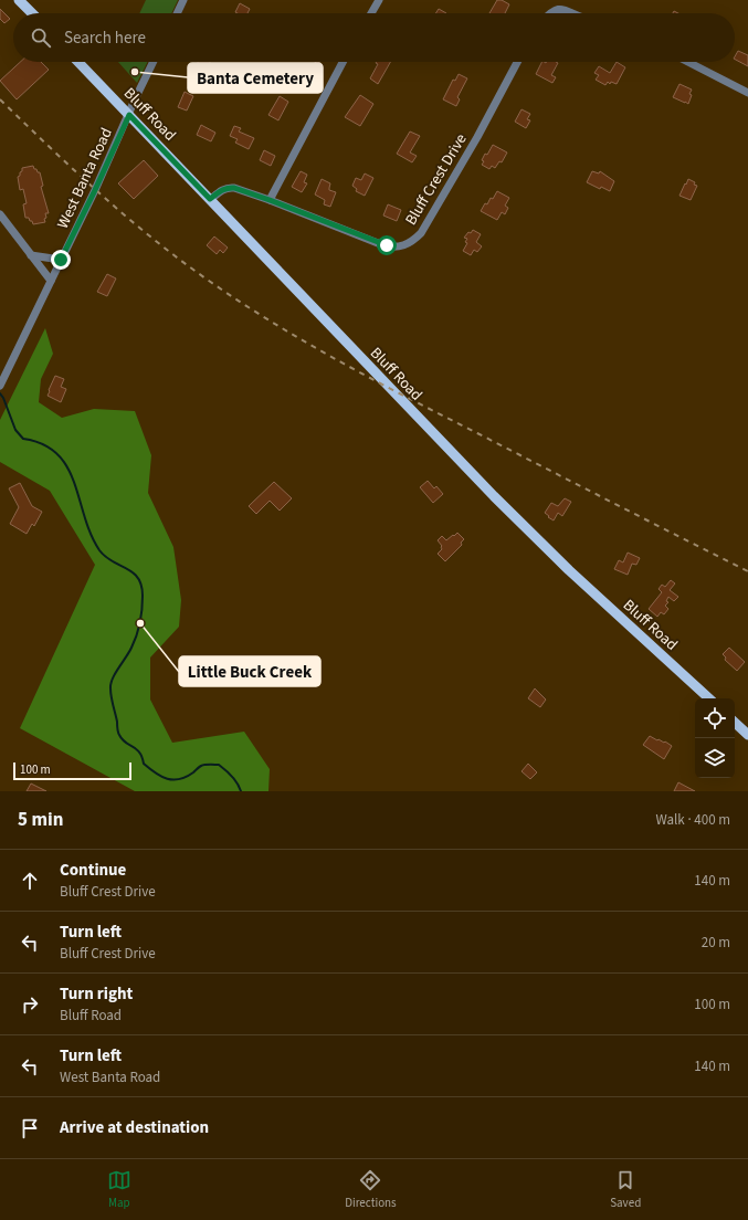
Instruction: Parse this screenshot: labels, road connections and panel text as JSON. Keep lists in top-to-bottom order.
{
  "streets": {
    "main road": ["Bluff Road"],
    "street": ["West Banta Road", "Bluff Crest Drive"]
  },
  "crossings": [
    ["Bluff Road", "West Banta Road"],
    ["Bluff Road", "Bluff Crest Drive"]
  ],
  "places": ["Banta Cemetery", "Little Buck Creek"],
  "scale_bar": "100 m",
  "page": {
    "search": "Search here",
    "scale": "100 m",
    "heading": ["5 min", "Walk · 400 m"],
    "list": [
      ["Continue", "Bluff Crest Drive", "140 m"],
      ["Turn left", "Bluff Crest Drive", "20 m"],
      ["Turn right", "Bluff Road", "100 m"],
      ["Turn left", "West Banta Road", "140 m"],
      "Arrive at destination"
    ],
    "nav": ["Map", "Directions", "Saved"]
  }
}
